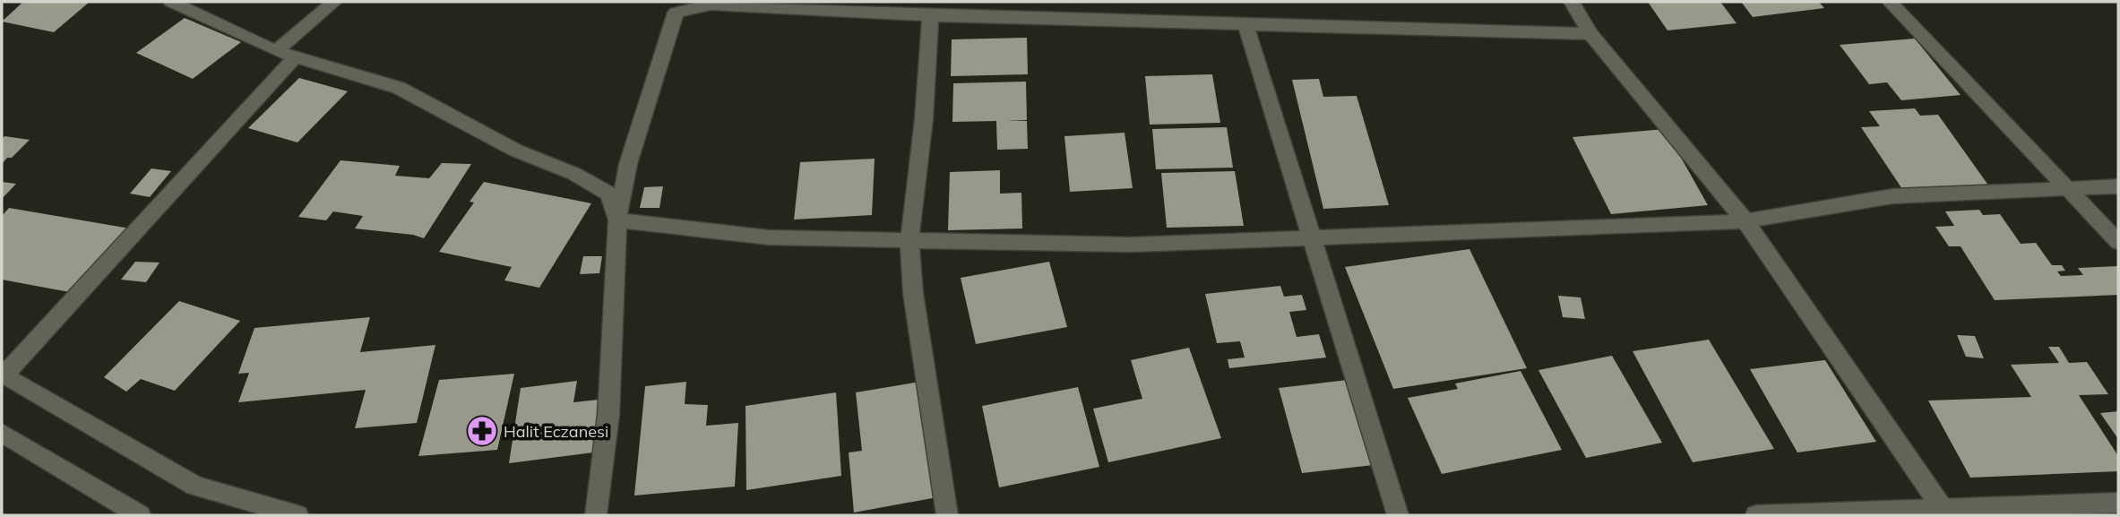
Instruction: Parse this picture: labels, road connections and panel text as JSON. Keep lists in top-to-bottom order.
{
  "places": {
    "pharmacy": ["Halit Eczanesi"]
  }
}
